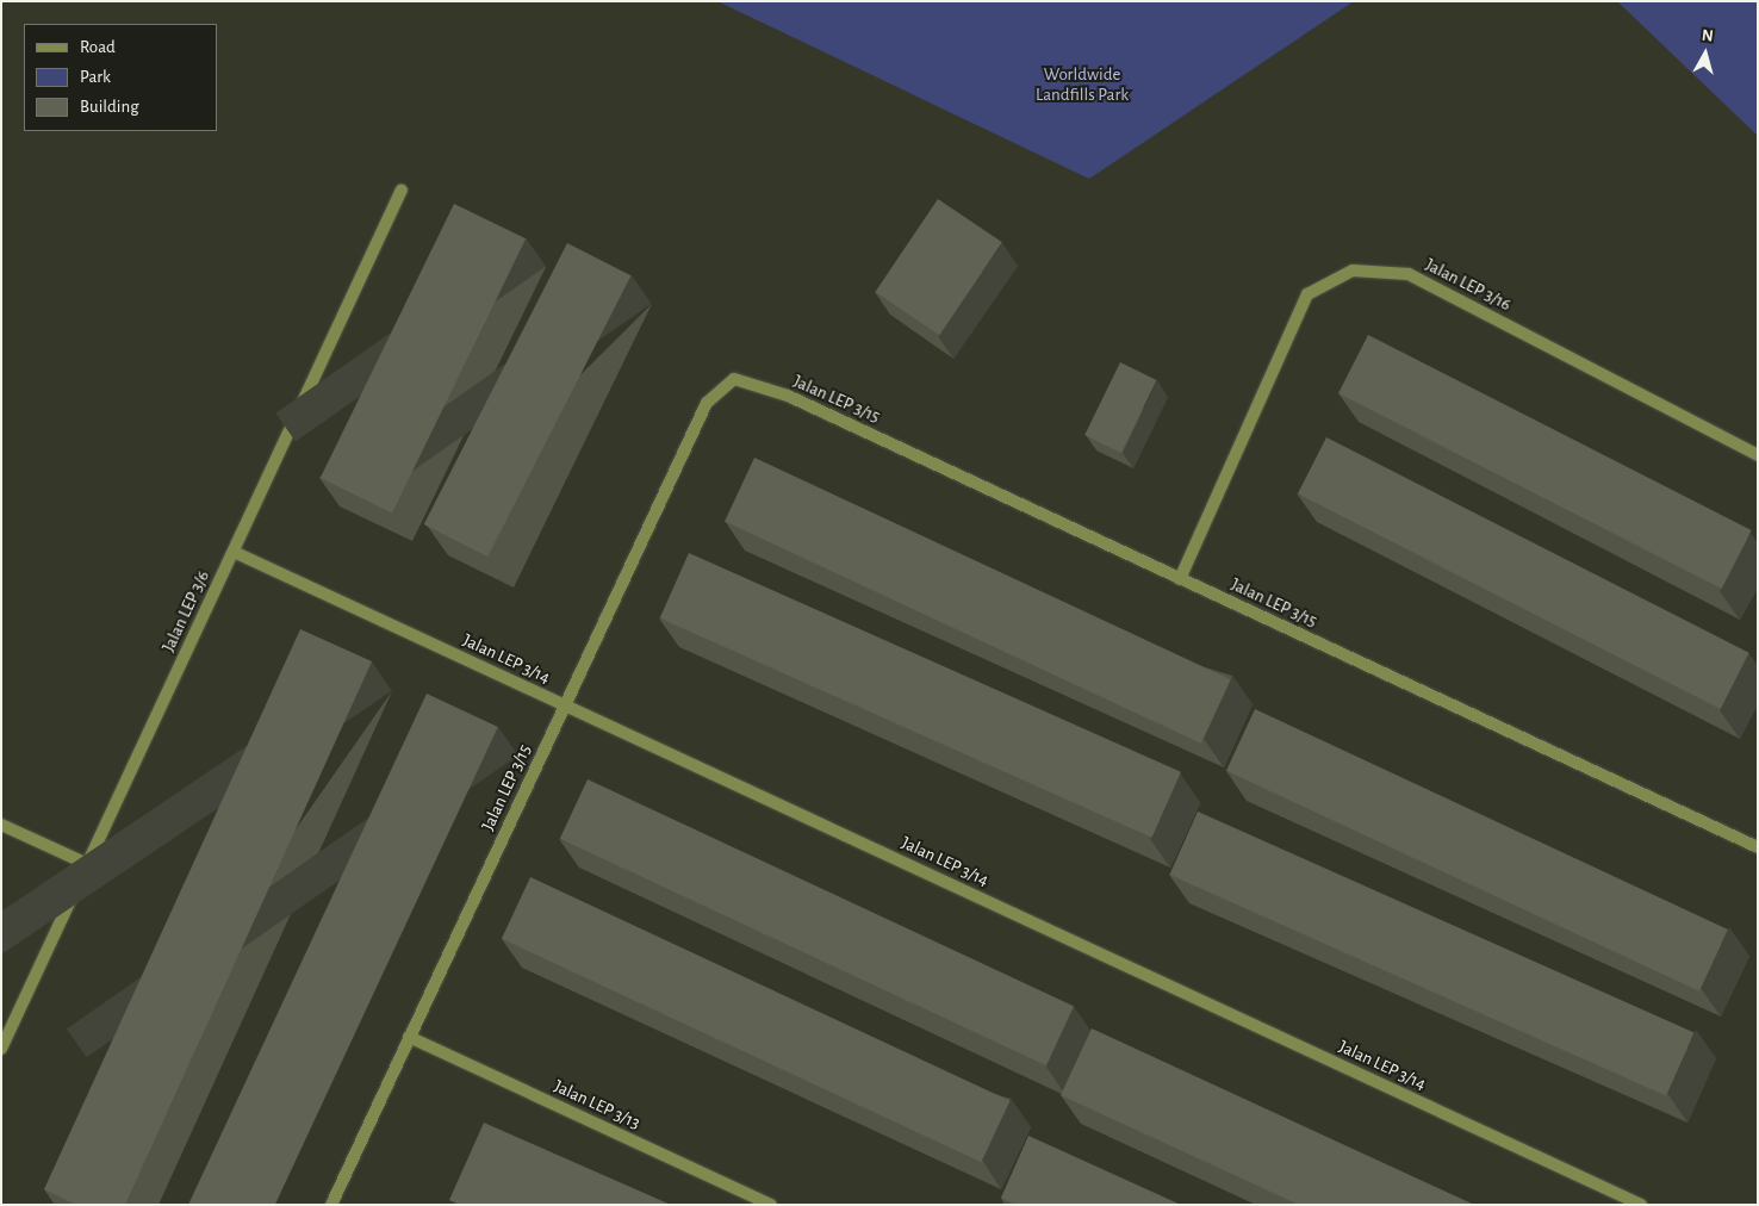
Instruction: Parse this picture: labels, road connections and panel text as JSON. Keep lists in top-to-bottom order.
{
  "streets": {
    "street": [
      "Jalan LEP 3/16",
      "Jalan LEP 3/15",
      "Jalan LEP 3/6",
      "Jalan LEP 3/14",
      "Jalan LEP 3/13"
    ]
  },
  "crossings": [
    ["Jalan LEP 3/16", "Jalan LEP 3/15"],
    ["Jalan LEP 3/15", "Jalan LEP 3/14"],
    ["Jalan LEP 3/15", "Jalan LEP 3/13"],
    ["Jalan LEP 3/6", "Jalan LEP 3/14"]
  ],
  "parks": ["Worldwide Landfills Park"],
  "legend": ["Road", "Park", "Building"],
  "north": "top"
}
